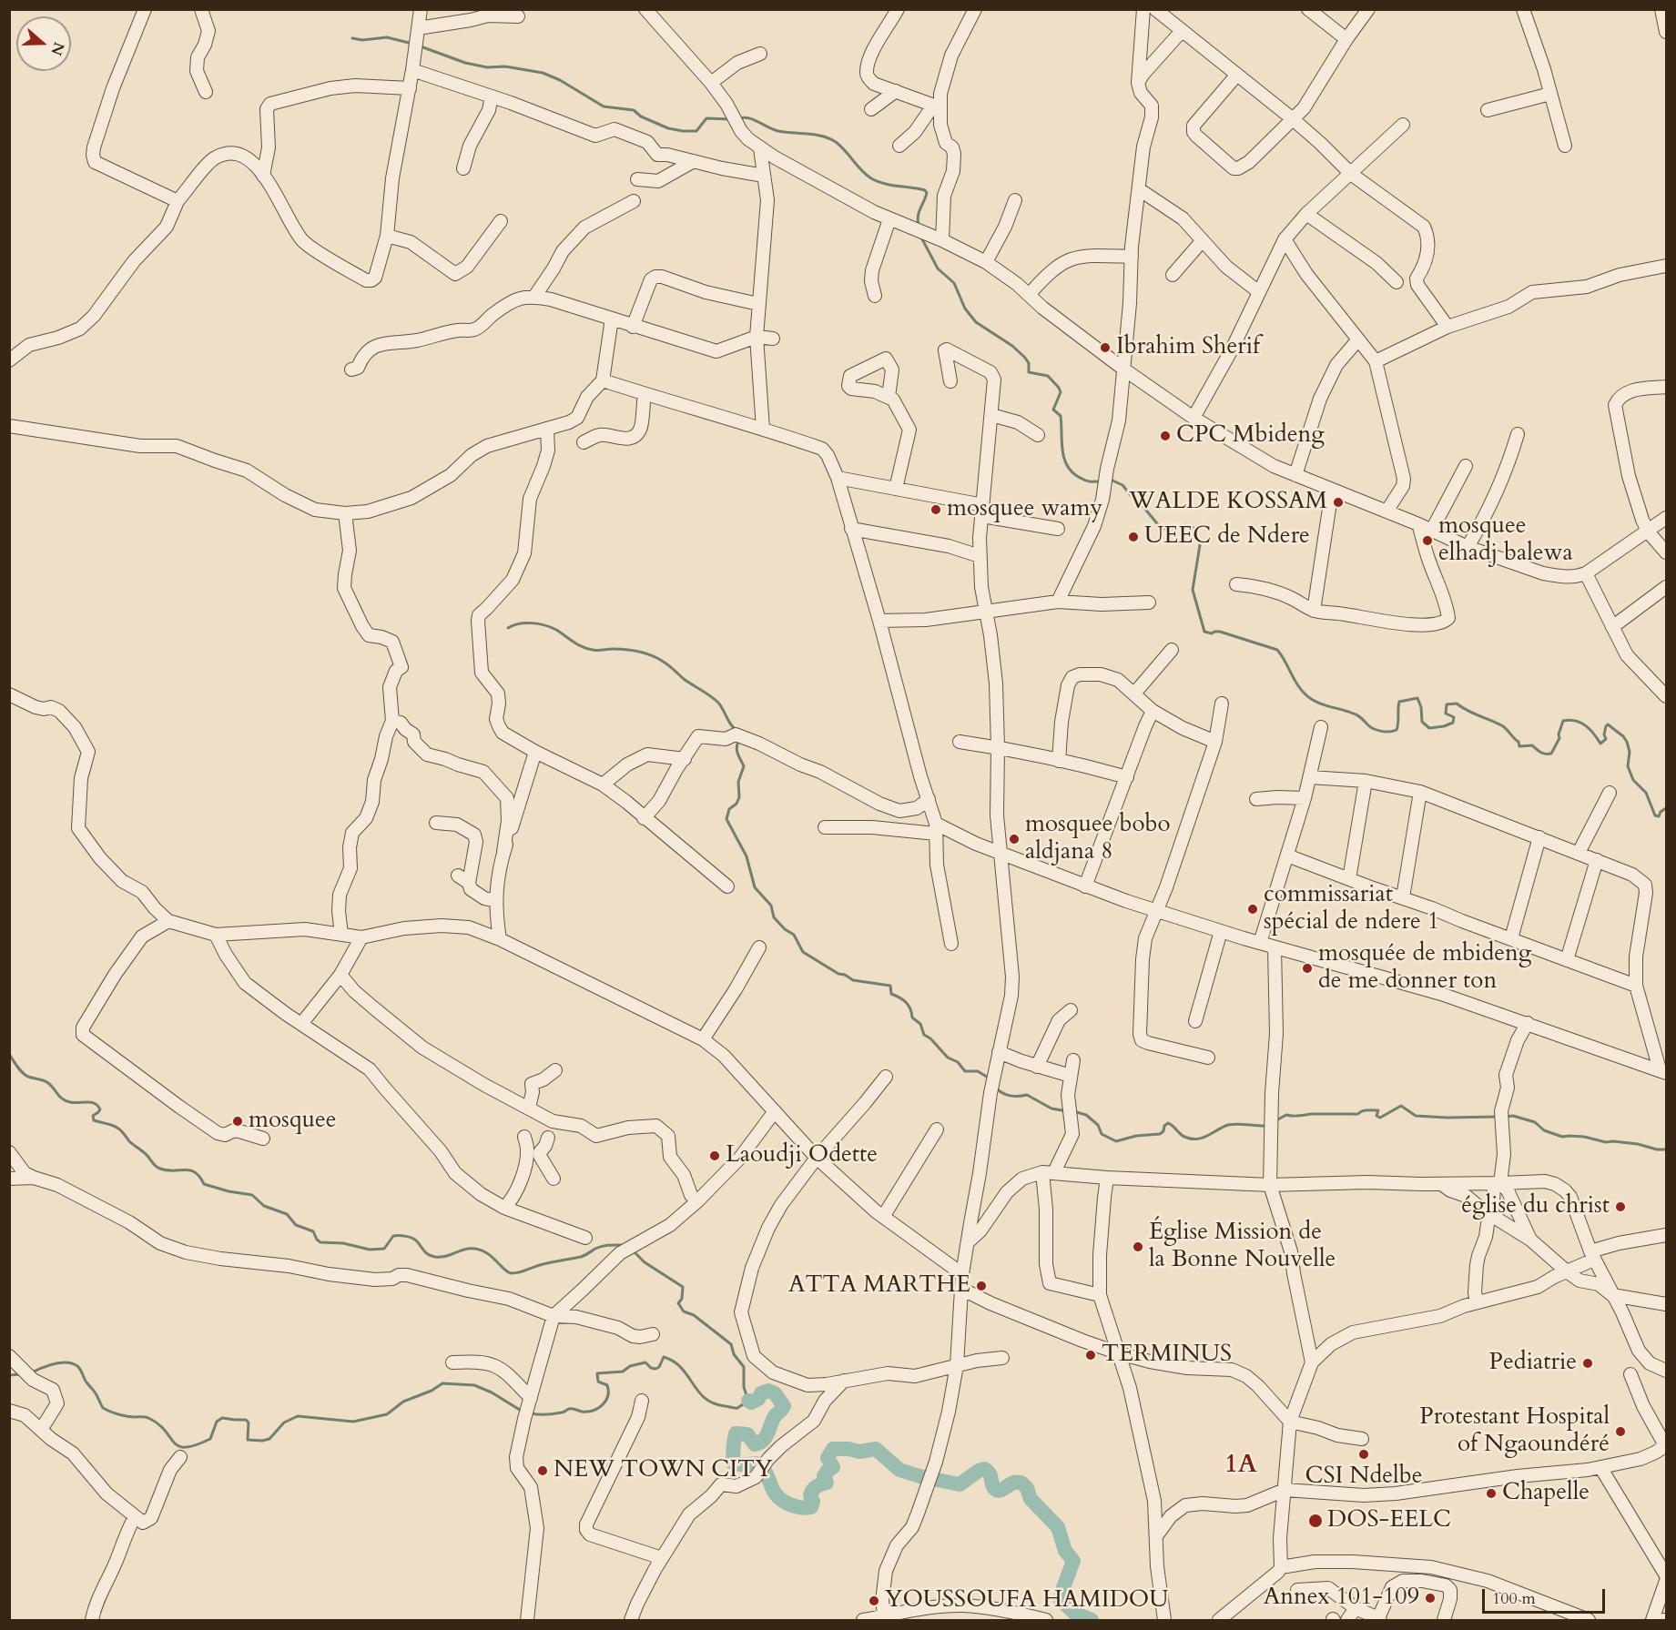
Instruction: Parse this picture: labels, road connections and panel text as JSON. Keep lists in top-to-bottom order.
{
  "districts": ["1A"],
  "places": [
    "Ibrahim Sherif",
    "CPC Mbideng",
    "WALDE KOSSAM",
    "mosquee wamy",
    "UEEC de Ndere",
    "mosquee elhadj balewa",
    "mosquee bobo aldjana 8",
    "commissariat spécial de ndere 1",
    "mosquée de mbideng de me donner ton",
    "mosquee",
    "Laoudji Odette",
    "église du christ",
    "Église Mission de la Bonne Nouvelle",
    "ATTA MARTHE",
    "TERMINUS",
    "Pediatrie",
    "Protestant Hospital of Ngaoundéré",
    "CSI Ndelbe",
    "NEW TOWN CITY",
    "Chapelle",
    "DOS-EELC",
    "Annex 101-109",
    "YOUSSOUFA HAMIDOU"
  ],
  "scale_bar": "100 m",
  "north": "right"
}
